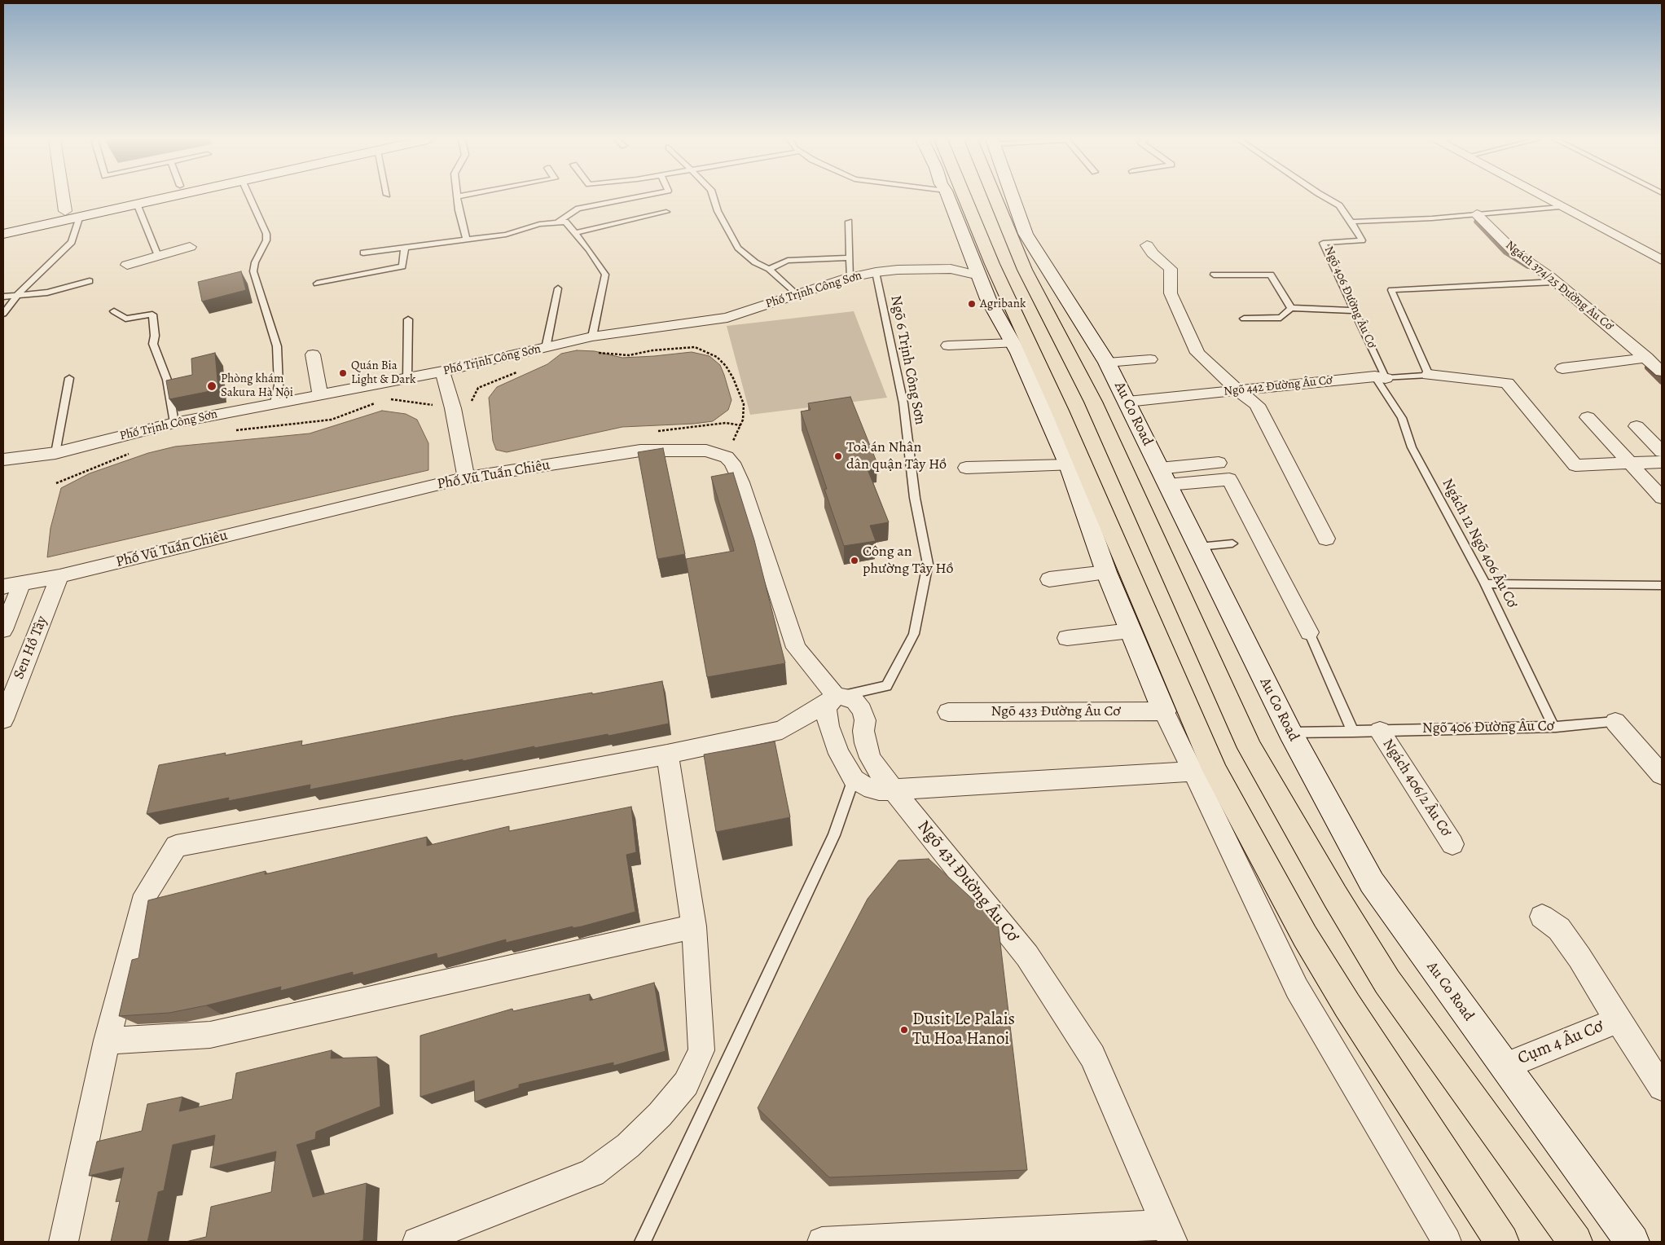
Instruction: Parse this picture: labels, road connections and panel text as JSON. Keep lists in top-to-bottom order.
{
  "streets": {
    "street": [
      "Ngách 374/25 Đường Âu Cơ",
      "Phố Trịnh Công Sơn",
      "Ngõ 406 Đường Âu Cơ",
      "Ngõ 442 Đường Âu Cơ",
      "Au Co Road",
      "Phố Vũ Tuấn Chiêu",
      "Sen Hồ Tây",
      "Ngõ 433 Đường Âu Cơ",
      "Ngách 406/2 Âu Cơ",
      "Ngõ 431 Đường Âu Cơ",
      "Cụm 4 Âu Cơ"
    ],
    "lane": ["Ngõ 6 Trịnh Công Sơn", "Ngách 12 Ngõ 406 Âu Cơ"]
  },
  "crossings": [
    ["Phố Trịnh Công Sơn", "Ngõ 6 Trịnh Công Sơn"],
    ["Ngõ 406 Đường Âu Cơ", "Ngõ 442 Đường Âu Cơ"],
    ["Ngõ 406 Đường Âu Cơ", "Au Co Road"],
    ["Ngõ 406 Đường Âu Cơ", "Ngách 12 Ngõ 406 Âu Cơ"],
    ["Ngõ 406 Đường Âu Cơ", "Ngách 406/2 Âu Cơ"],
    ["Ngõ 6 Trịnh Công Sơn", "Ngõ 431 Đường Âu Cơ"],
    ["Ngõ 442 Đường Âu Cơ", "Au Co Road"],
    ["Ngõ 442 Đường Âu Cơ", "Ngách 12 Ngõ 406 Âu Cơ"],
    ["Au Co Road", "Cụm 4 Âu Cơ"],
    ["Phố Vũ Tuấn Chiêu", "Sen Hồ Tây"]
  ],
  "places": [
    "Agribank",
    "Quán Bia Light & Dark",
    "Phòng khám Sakura Hà Nội",
    "Toà án Nhân dân quận Tây Hồ",
    "Công an phường Tây Hồ",
    "Dusit Le Palais Tu Hoa Hanoi"
  ]
}
